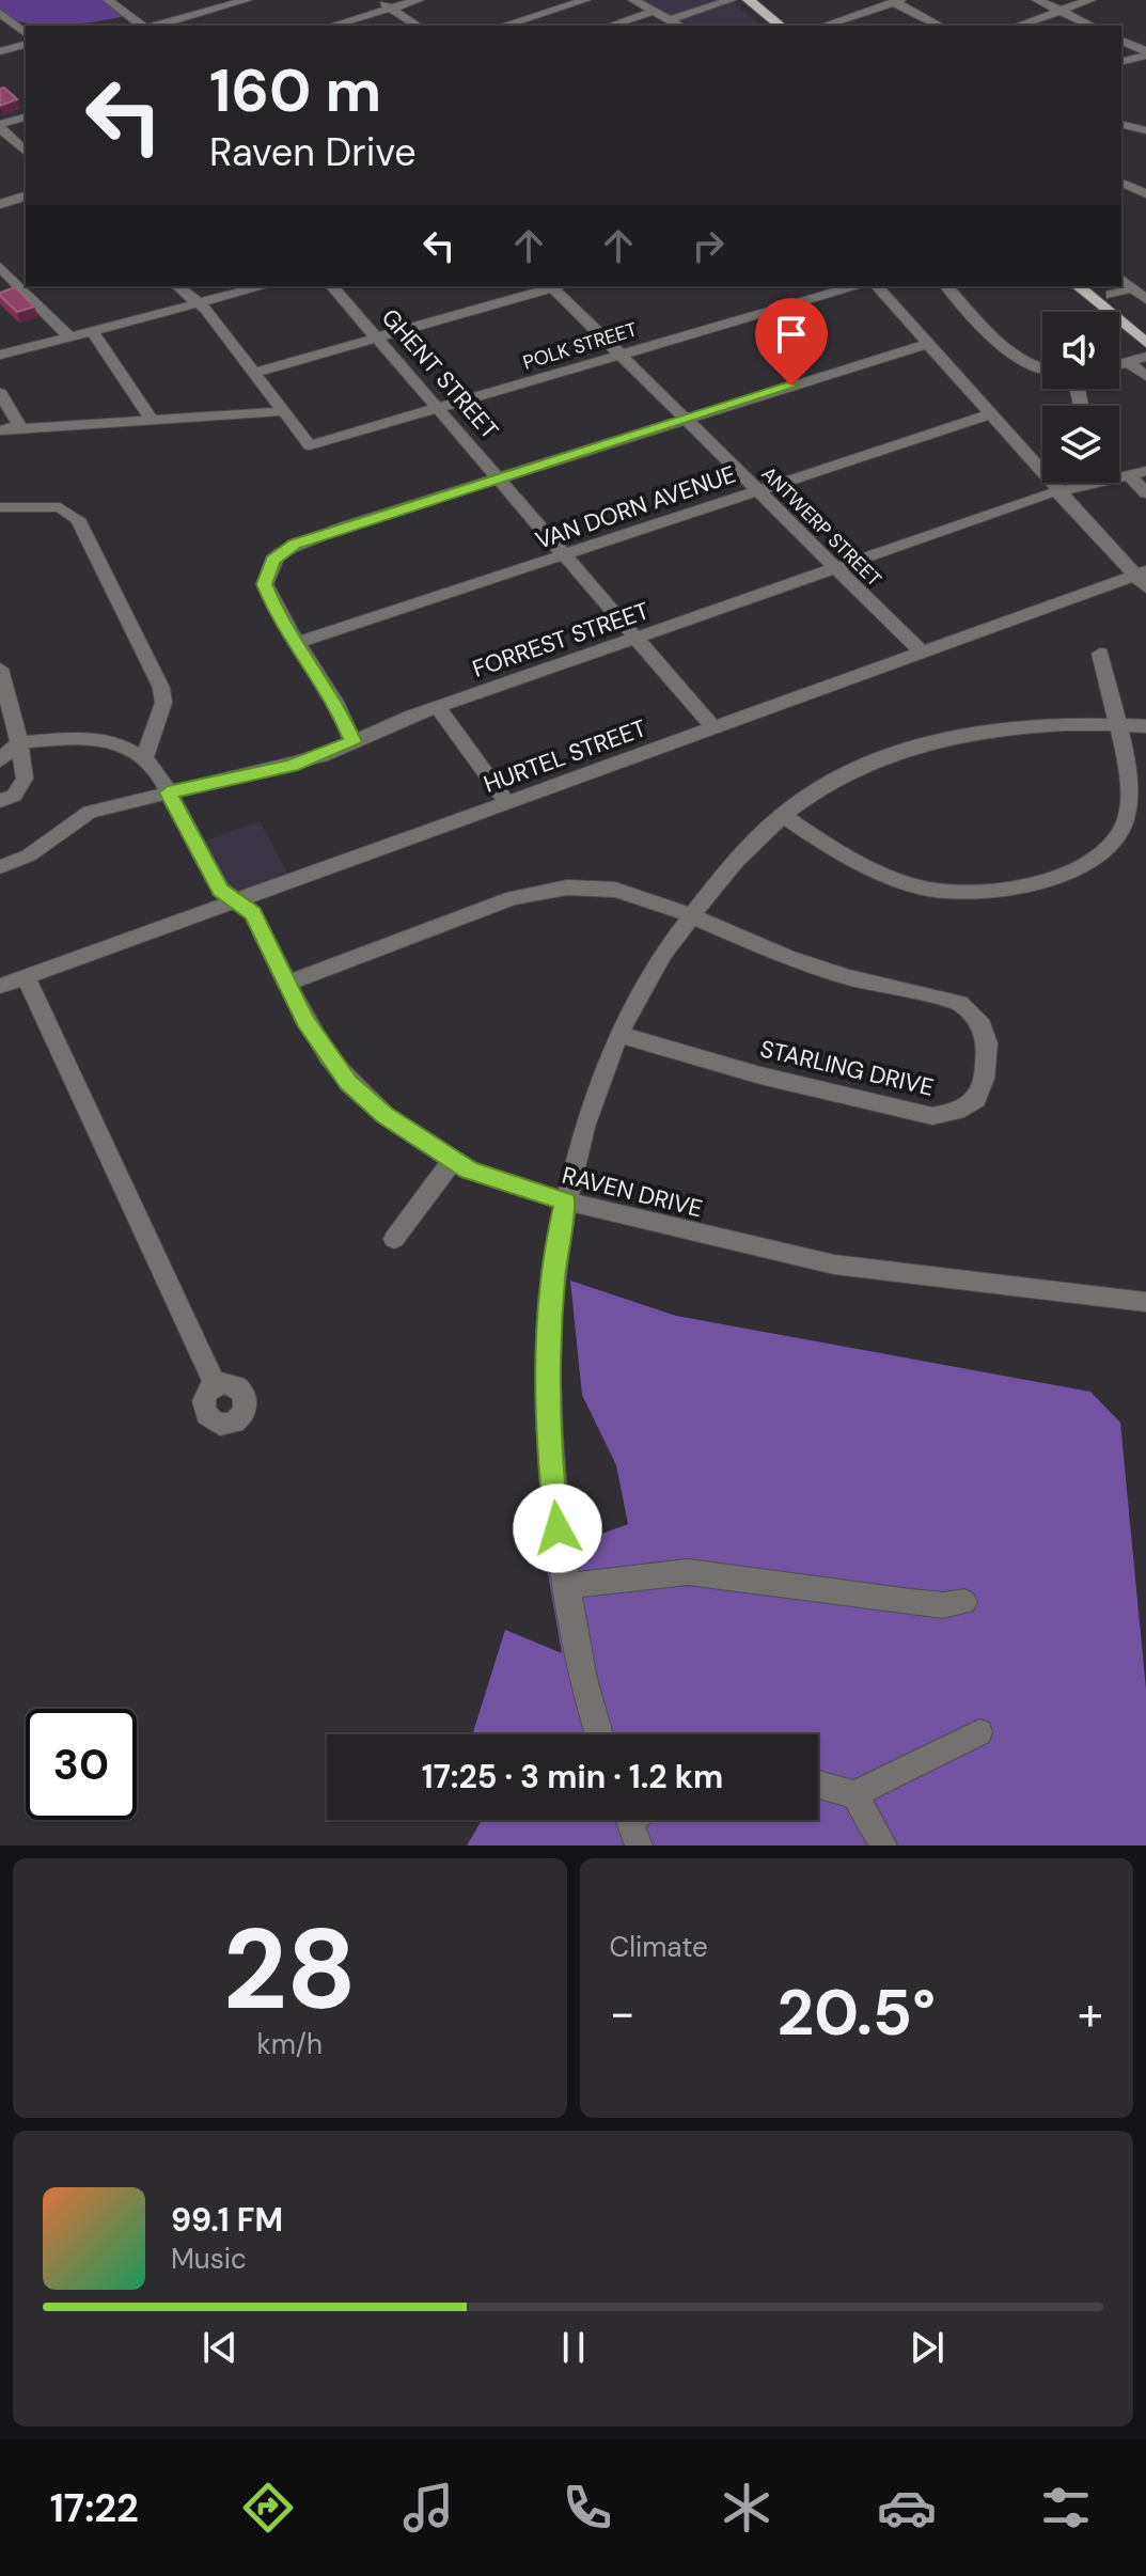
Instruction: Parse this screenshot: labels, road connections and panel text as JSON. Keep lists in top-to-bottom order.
{
  "streets": {
    "street": [
      "POLK STREET",
      "GHENT STREET",
      "VAN DORN AVENUE",
      "ANTWERP STREET",
      "FORREST STREET",
      "HURTEL STREET",
      "STARLING DRIVE",
      "RAVEN DRIVE"
    ]
  },
  "crossings": [
    ["POLK STREET", "GHENT STREET"],
    ["POLK STREET", "ANTWERP STREET"],
    ["GHENT STREET", "VAN DORN AVENUE"],
    ["GHENT STREET", "FORREST STREET"],
    ["GHENT STREET", "HURTEL STREET"],
    ["VAN DORN AVENUE", "ANTWERP STREET"],
    ["ANTWERP STREET", "FORREST STREET"],
    ["ANTWERP STREET", "HURTEL STREET"],
    ["FORREST STREET", "RAVEN DRIVE"],
    ["HURTEL STREET", "RAVEN DRIVE"]
  ],
  "page": {
    "turn": ["160 m", "Raven Drive"],
    "limit": "30",
    "trip": "17:25 · 3 min · 1.2 km",
    "tile": [
      ["28", "km/h"],
      "Climate"
    ],
    "heat": ["−", "20.5°", "+"],
    "song": ["99.1 FM", "Music"],
    "tabs": "17:22"
  }
}
